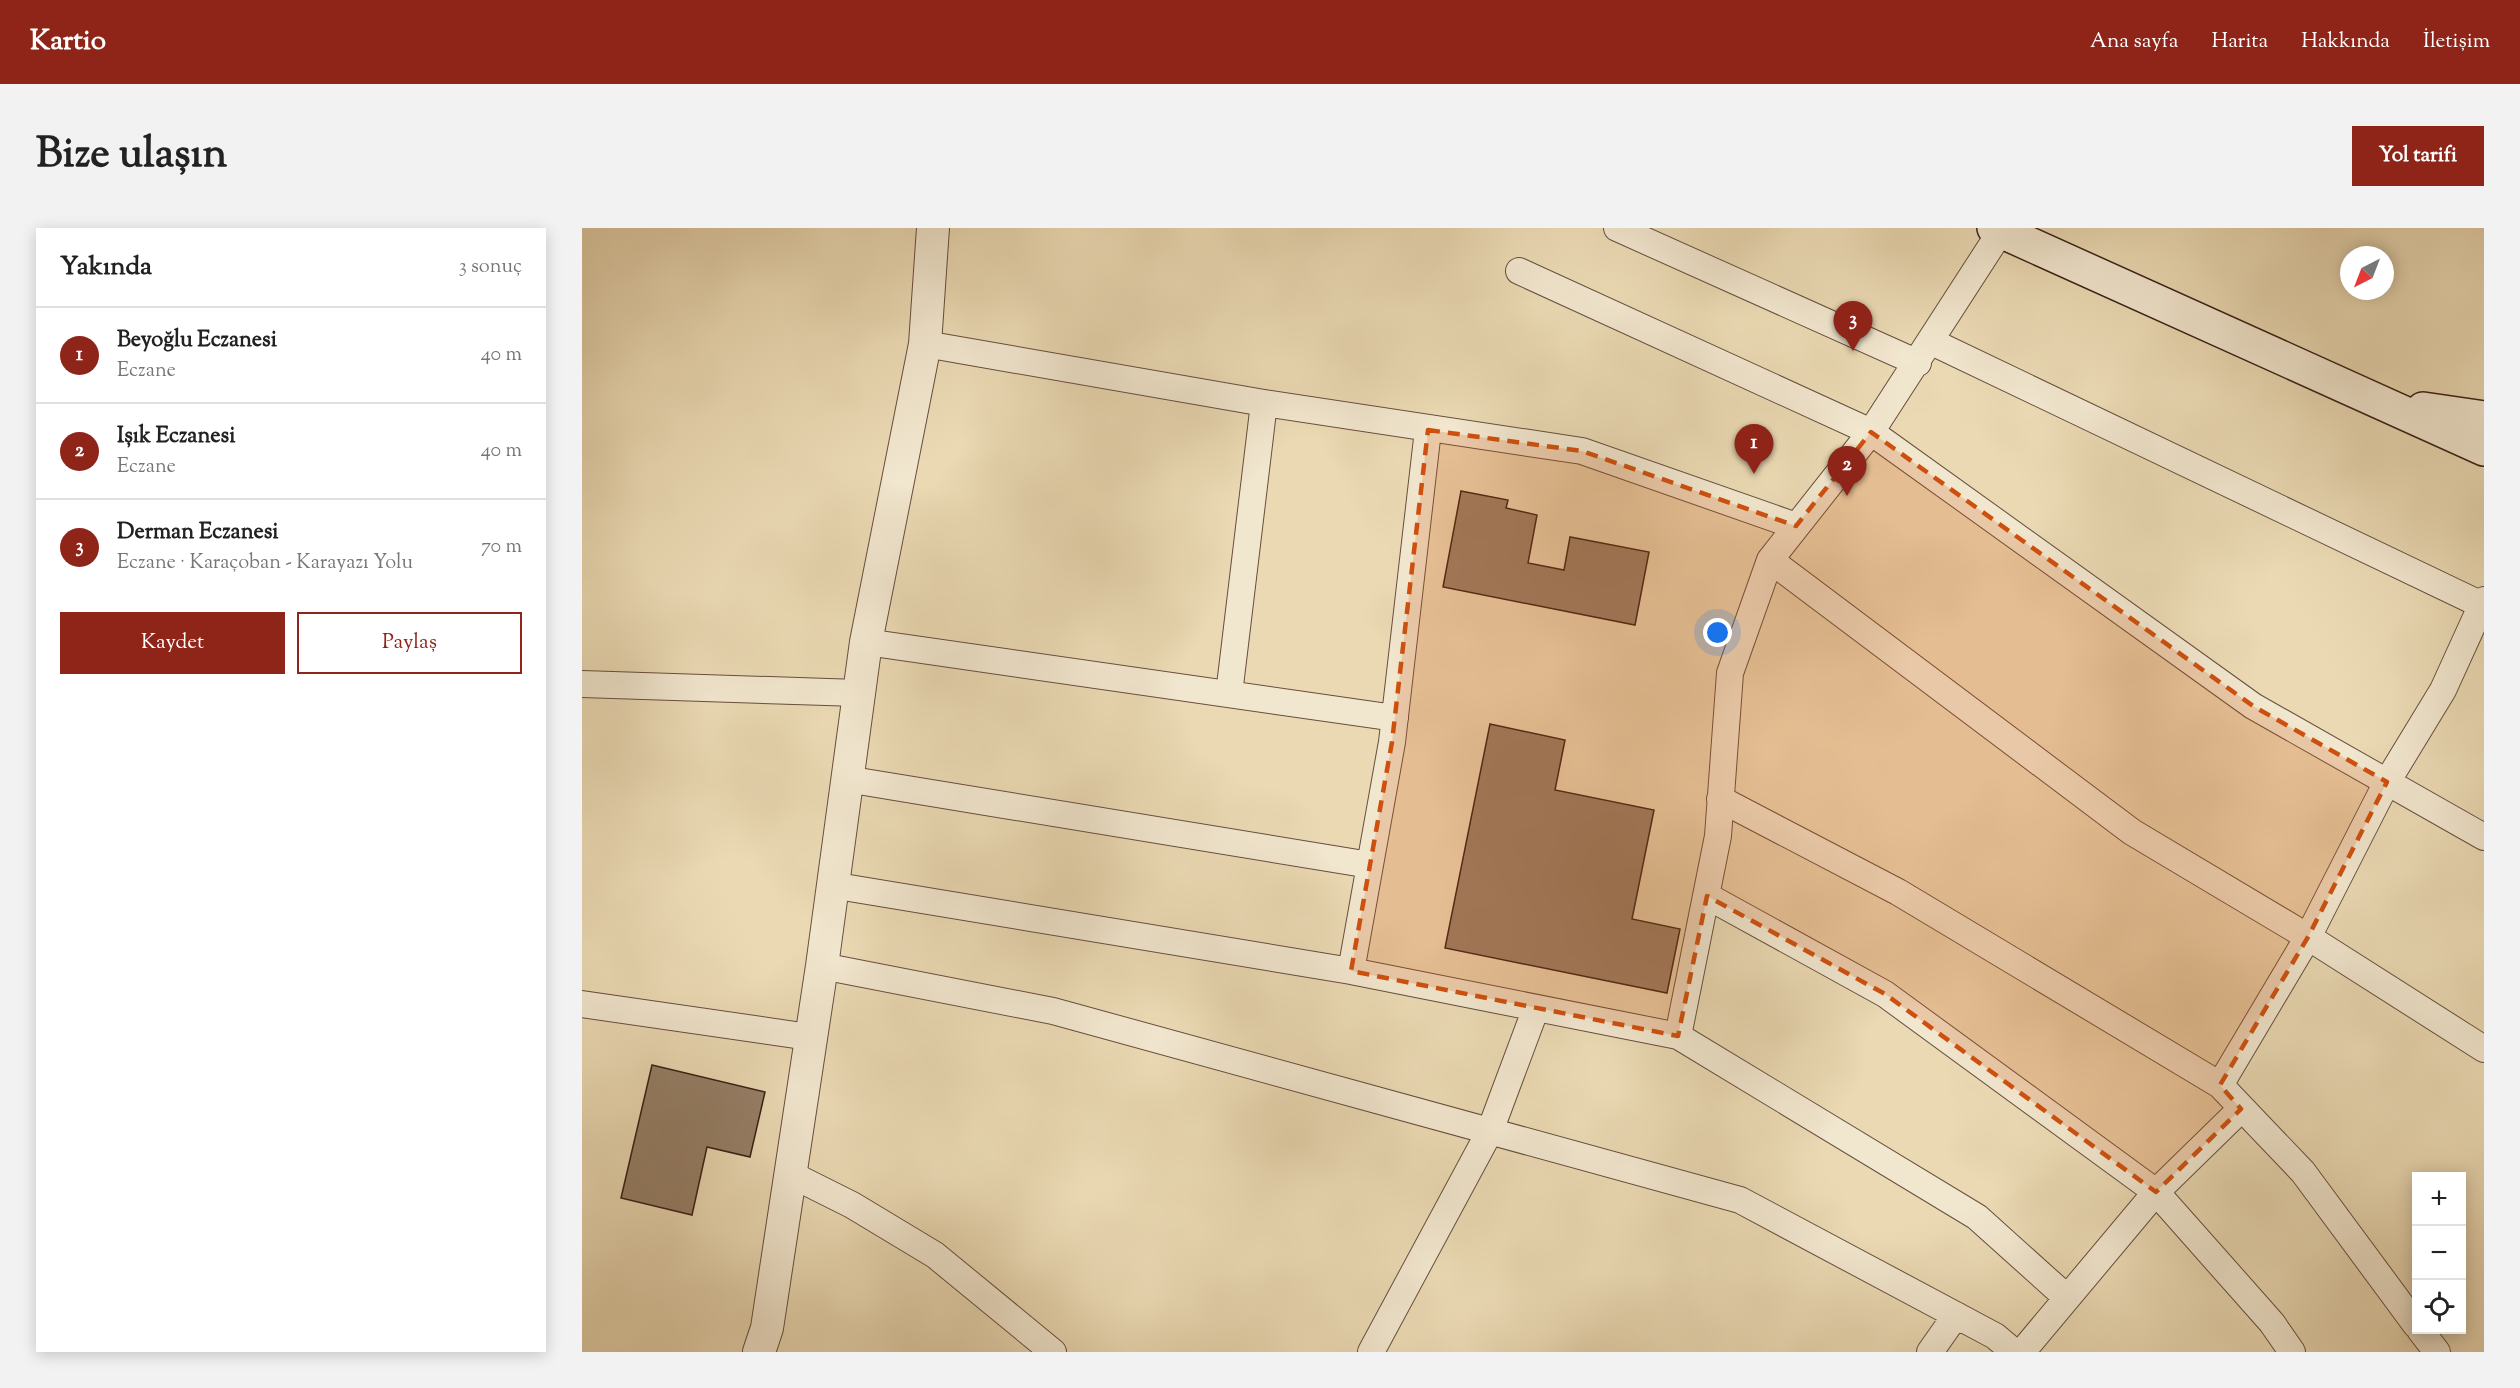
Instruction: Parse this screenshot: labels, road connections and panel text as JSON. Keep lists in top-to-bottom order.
{
  "north": "bottom left",
  "page": {
    "header": "Kartio",
    "nav": [
      "Ana sayfa",
      "Harita",
      "Hakkında",
      "İletişim"
    ],
    "title": "Bize ulaşın",
    "buttons": [
      "Yol tarifi",
      ["Kaydet", "Paylaş"]
    ],
    "heading": ["Yakında", "3 sonuç"],
    "pins": ["3", "1", "2"],
    "list": [
      {
        "mark": "1",
        "name": "Beyoğlu Eczanesi",
        "note": "Eczane",
        "value": "40 m"
      },
      {
        "mark": "2",
        "name": "Işık Eczanesi",
        "note": "Eczane",
        "value": "40 m"
      },
      {
        "mark": "3",
        "name": "Derman Eczanesi",
        "note": "Eczane · Karaçoban - Karayazı Yolu",
        "value": "70 m"
      }
    ],
    "map_buttons": ["+", "−"]
  }
}
